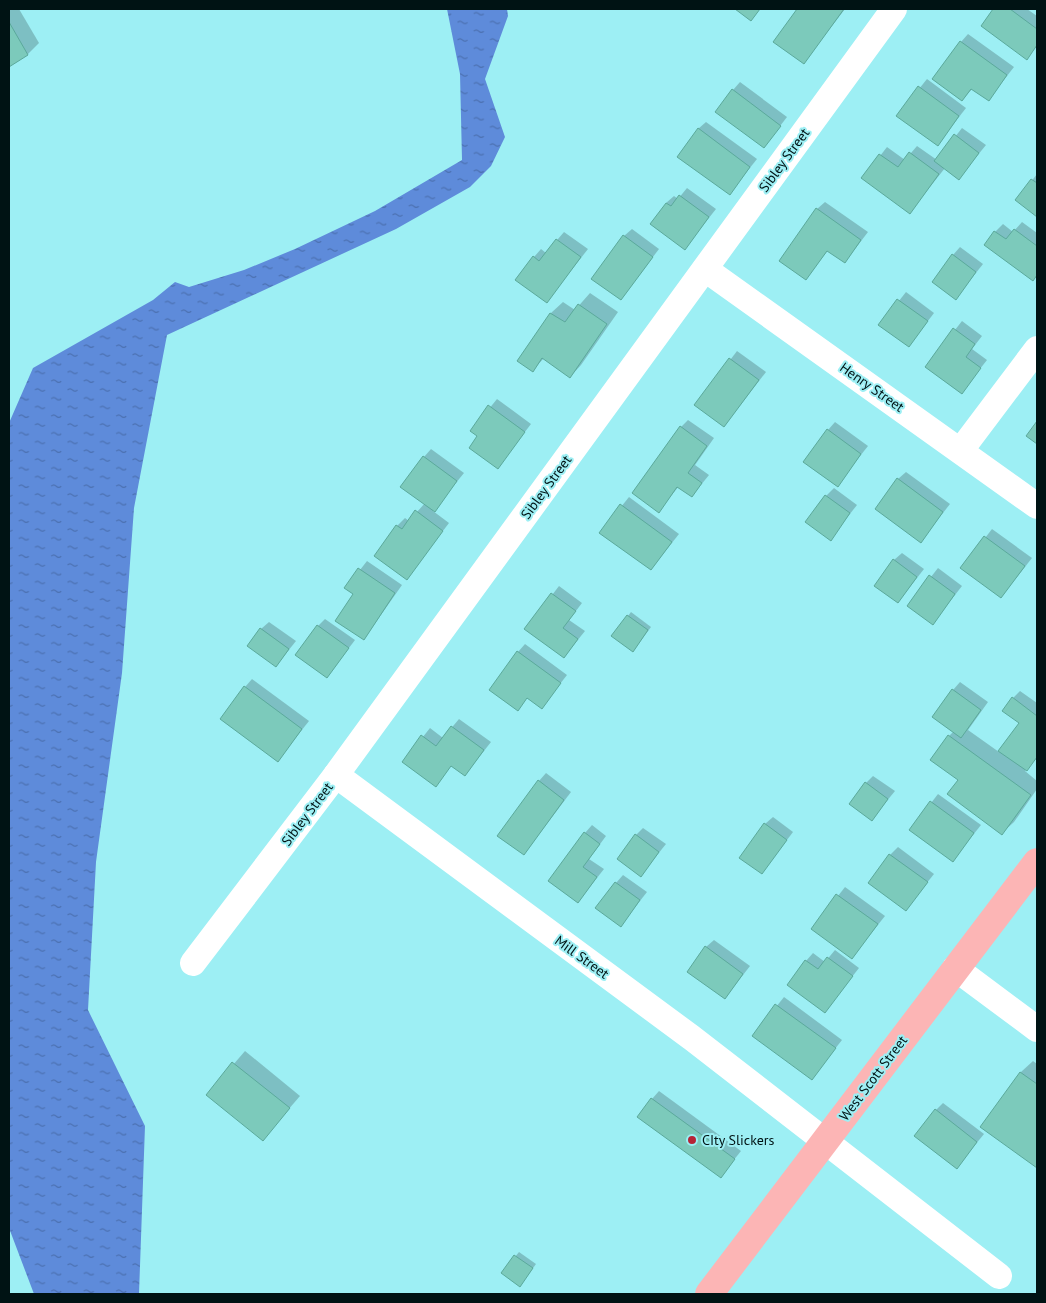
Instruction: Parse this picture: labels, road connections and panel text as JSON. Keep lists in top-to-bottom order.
{
  "streets": {
    "main road": ["West Scott Street"],
    "street": ["Sibley Street", "Henry Street", "Mill Street"]
  },
  "crossings": [
    ["Sibley Street", "Henry Street"],
    ["Sibley Street", "Mill Street"],
    ["Mill Street", "West Scott Street"]
  ],
  "places": ["CIty Slickers"]
}
